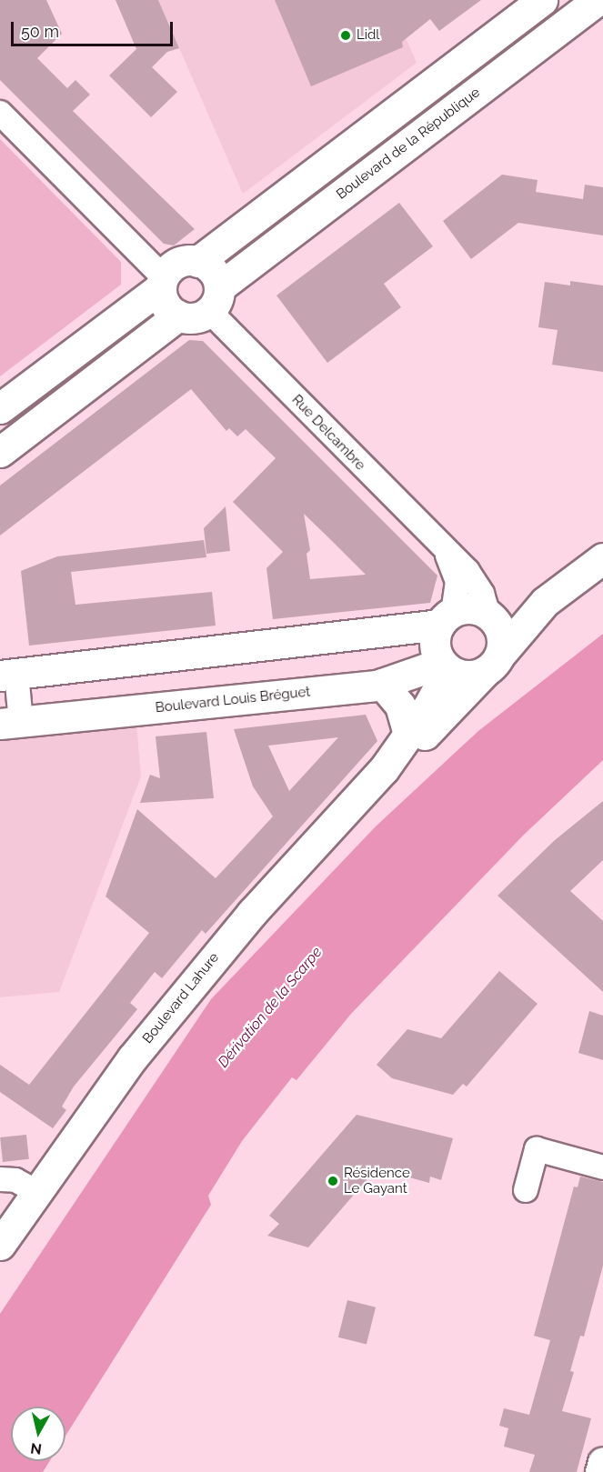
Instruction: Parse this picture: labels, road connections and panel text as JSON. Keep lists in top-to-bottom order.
{
  "streets": {
    "main road": ["Boulevard de la République", "Boulevard Louis Bréguet", "Boulevard Lahure"],
    "street": ["Rue Delcambre"]
  },
  "crossings": [
    ["Boulevard de la République", "Rue Delcambre"],
    ["Rue Delcambre", "Boulevard Louis Bréguet"],
    ["Rue Delcambre", "Boulevard Lahure"],
    ["Boulevard Louis Bréguet", "Boulevard Lahure"]
  ],
  "water": ["Dérivation de la Scarpe"],
  "places": ["Lidl", "Résidence Le Gayant"],
  "scale_bar": "50 m",
  "north": "bottom"
}
